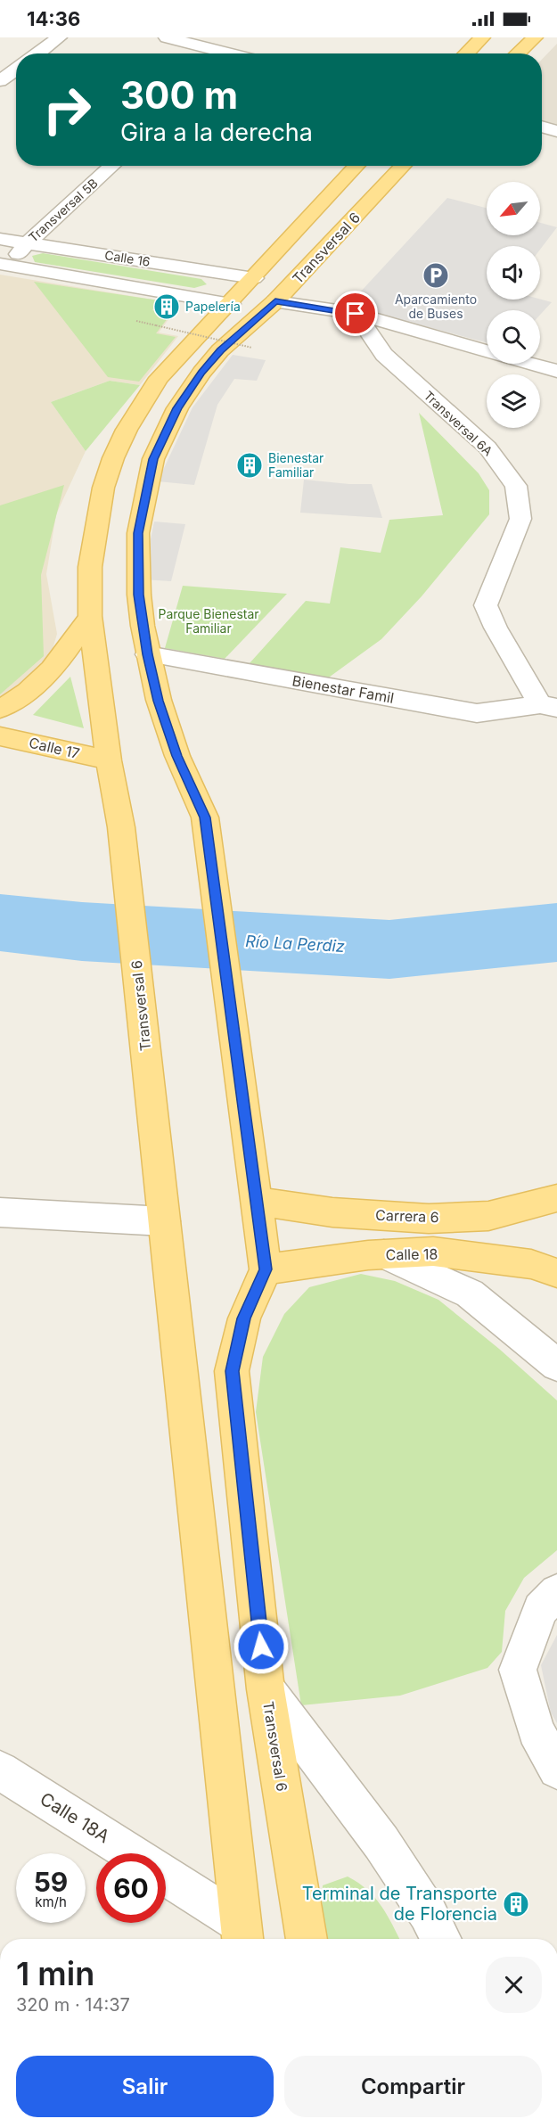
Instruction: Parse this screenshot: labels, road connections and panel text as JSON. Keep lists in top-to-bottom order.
{
  "streets": {
    "main road": [
      "Transversal 6",
      "Calle 17",
      "Carrera 6",
      "Calle 18"
    ],
    "street": [
      "Transversal 5B",
      "Calle 16",
      "Transversal 6A",
      "Bienestar Famil",
      "Calle 18A"
    ]
  },
  "crossings": [
    ["Transversal 5B", "Calle 16"],
    ["Transversal 6", "Calle 16"],
    ["Transversal 6", "Bienestar Famil"],
    ["Transversal 6", "Calle 17"],
    ["Transversal 6", "Carrera 6"],
    ["Transversal 6", "Calle 18"],
    ["Transversal 6A", "Bienestar Famil"]
  ],
  "water": ["Río La Perdiz"],
  "parks": ["Parque Bienestar Familiar"],
  "places": {
    "parking": ["Aparcamiento de Buses"],
    "building": ["Papelería", "Bienestar Familiar", "Terminal de Transporte de Florencia"]
  },
  "north": "bottom left",
  "page": {
    "status": "14:36",
    "turn": ["300 m", "Gira a la derecha"],
    "speed": "59 km/h",
    "limit": "60",
    "heading": ["1 min", "320 m · 14:37"],
    "buttons": ["Salir", "Compartir"]
  }
}
